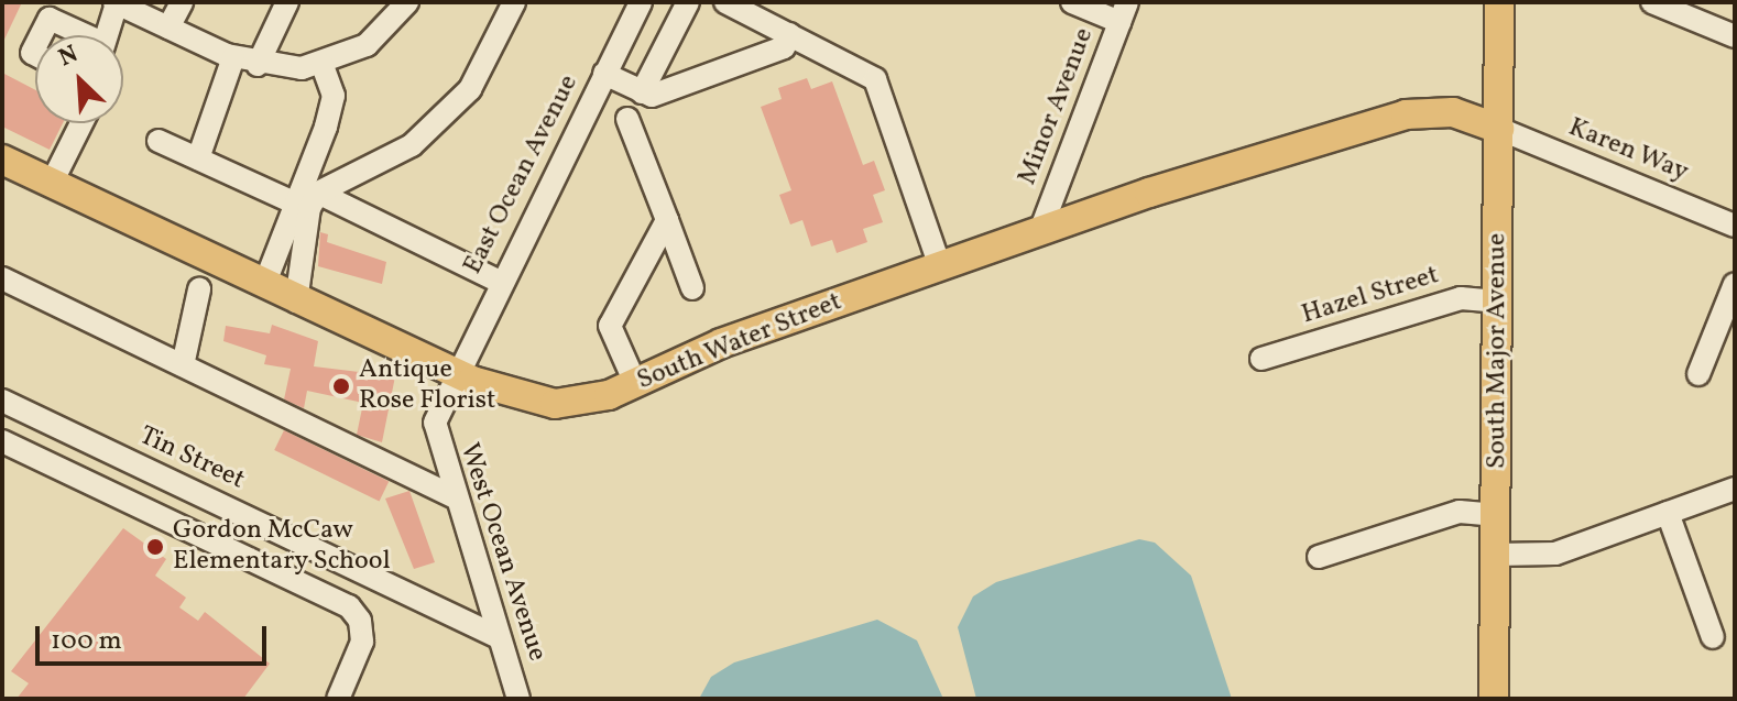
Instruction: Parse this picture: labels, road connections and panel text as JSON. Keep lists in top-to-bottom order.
{
  "streets": {
    "main road": ["South Water Street", "South Major Avenue"],
    "street": [
      "Minor Avenue",
      "Karen Way",
      "East Ocean Avenue",
      "Hazel Street",
      "Tin Street",
      "West Ocean Avenue"
    ]
  },
  "crossings": [
    ["Minor Avenue", "South Water Street"],
    ["Karen Way", "South Water Street"],
    ["Karen Way", "South Major Avenue"],
    ["East Ocean Avenue", "South Water Street"],
    ["East Ocean Avenue", "West Ocean Avenue"],
    ["Hazel Street", "South Major Avenue"],
    ["South Water Street", "South Major Avenue"],
    ["South Water Street", "West Ocean Avenue"],
    ["Tin Street", "West Ocean Avenue"]
  ],
  "places": ["Antique Rose Florist", "Gordon McCaw Elementary School"],
  "scale_bar": "100 m",
  "north": "top left"
}
